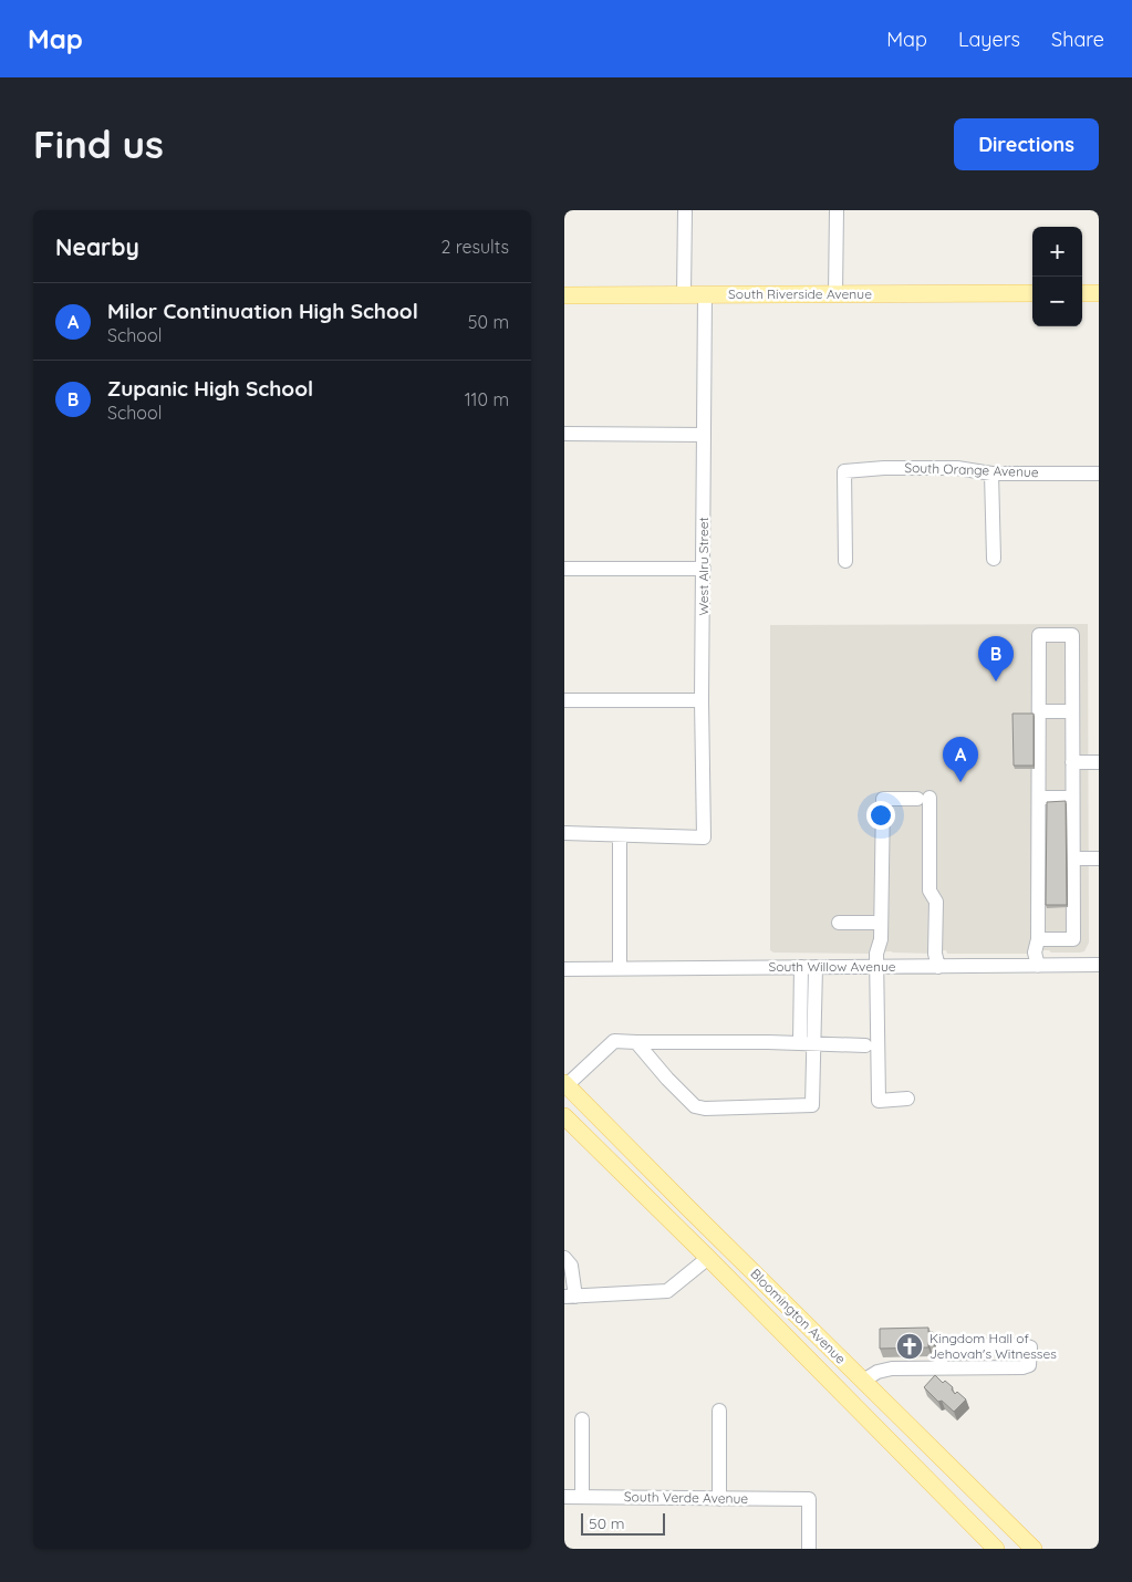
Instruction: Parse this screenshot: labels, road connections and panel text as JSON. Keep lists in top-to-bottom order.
{
  "streets": {
    "main road": ["South Riverside Avenue", "Bloomington Avenue"],
    "street": [
      "South Orange Avenue",
      "West Alru Street",
      "South Willow Avenue",
      "South Verde Avenue"
    ]
  },
  "crossings": [
    ["South Riverside Avenue", "West Alru Street"]
  ],
  "places": {
    "church": ["Kingdom Hall of Jehovah's Witnesses"]
  },
  "scale_bar": "50 m",
  "page": {
    "header": "Map",
    "nav": ["Map", "Layers", "Share"],
    "buttons": "Directions",
    "title": "Find us",
    "heading": ["Nearby", "2 results"],
    "map_buttons": ["+", "−"],
    "list": [
      {
        "mark": "A",
        "name": "Milor Continuation High School",
        "note": "School",
        "value": "50 m"
      },
      {
        "mark": "B",
        "name": "Zupanic High School",
        "note": "School",
        "value": "110 m"
      }
    ],
    "pins": ["B", "A"],
    "scale": "50 m"
  }
}
